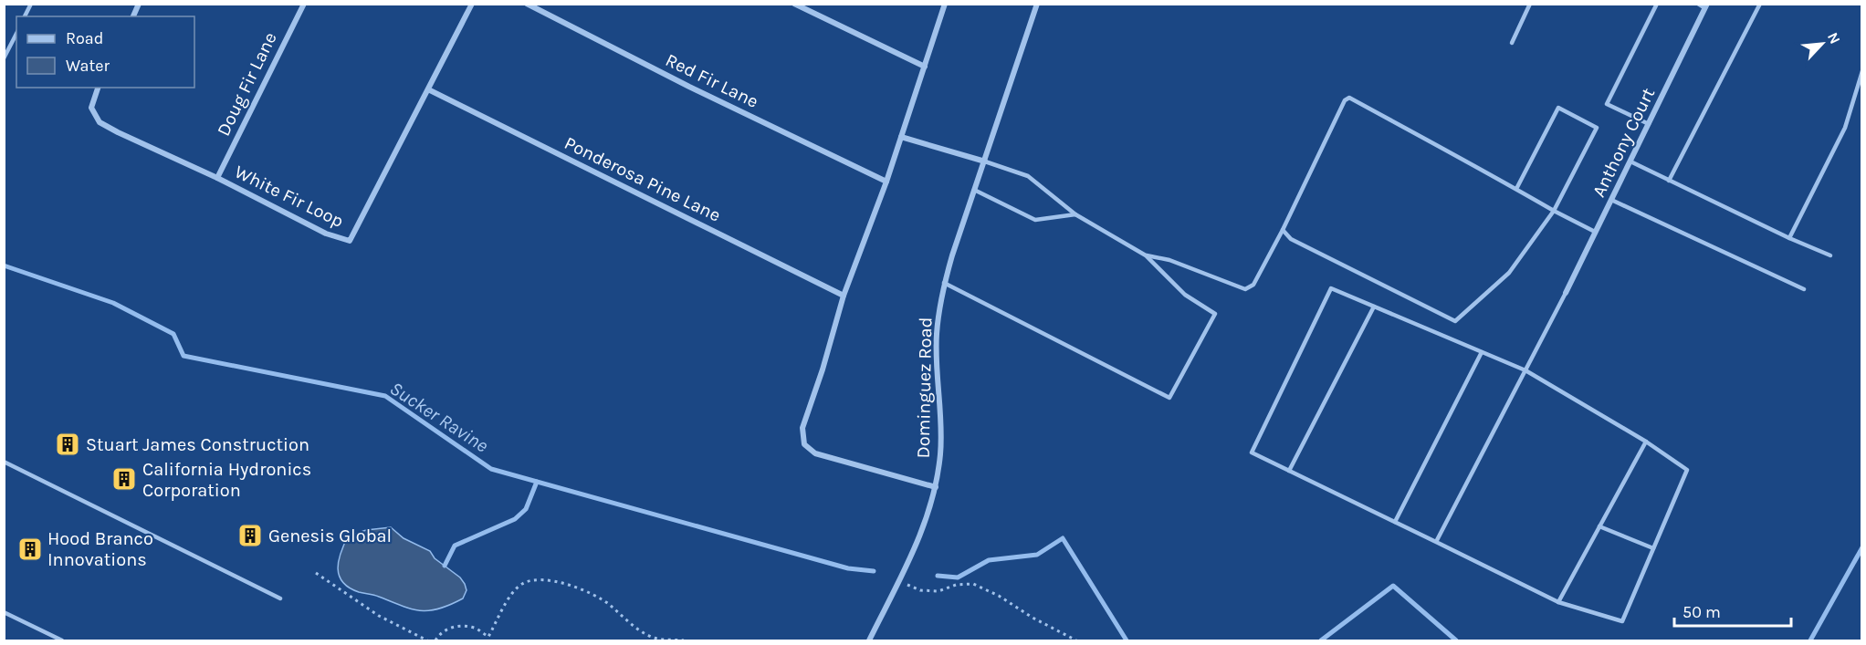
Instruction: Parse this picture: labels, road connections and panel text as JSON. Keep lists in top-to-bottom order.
{
  "streets": {
    "street": [
      "Red Fir Lane",
      "Doug Fir Lane",
      "Anthony Court",
      "Ponderosa Pine Lane",
      "White Fir Loop",
      "Dominguez Road"
    ]
  },
  "crossings": [
    ["Doug Fir Lane", "White Fir Loop"],
    ["Ponderosa Pine Lane", "White Fir Loop"]
  ],
  "water": ["Sucker Ravine"],
  "places": {
    "building": [
      "Stuart James Construction",
      "California Hydronics Corporation",
      "Genesis Global",
      "Hood Branco Innovations"
    ]
  },
  "legend": ["Road", "Water"],
  "scale_bar": "50 m",
  "north": "top right"
}
